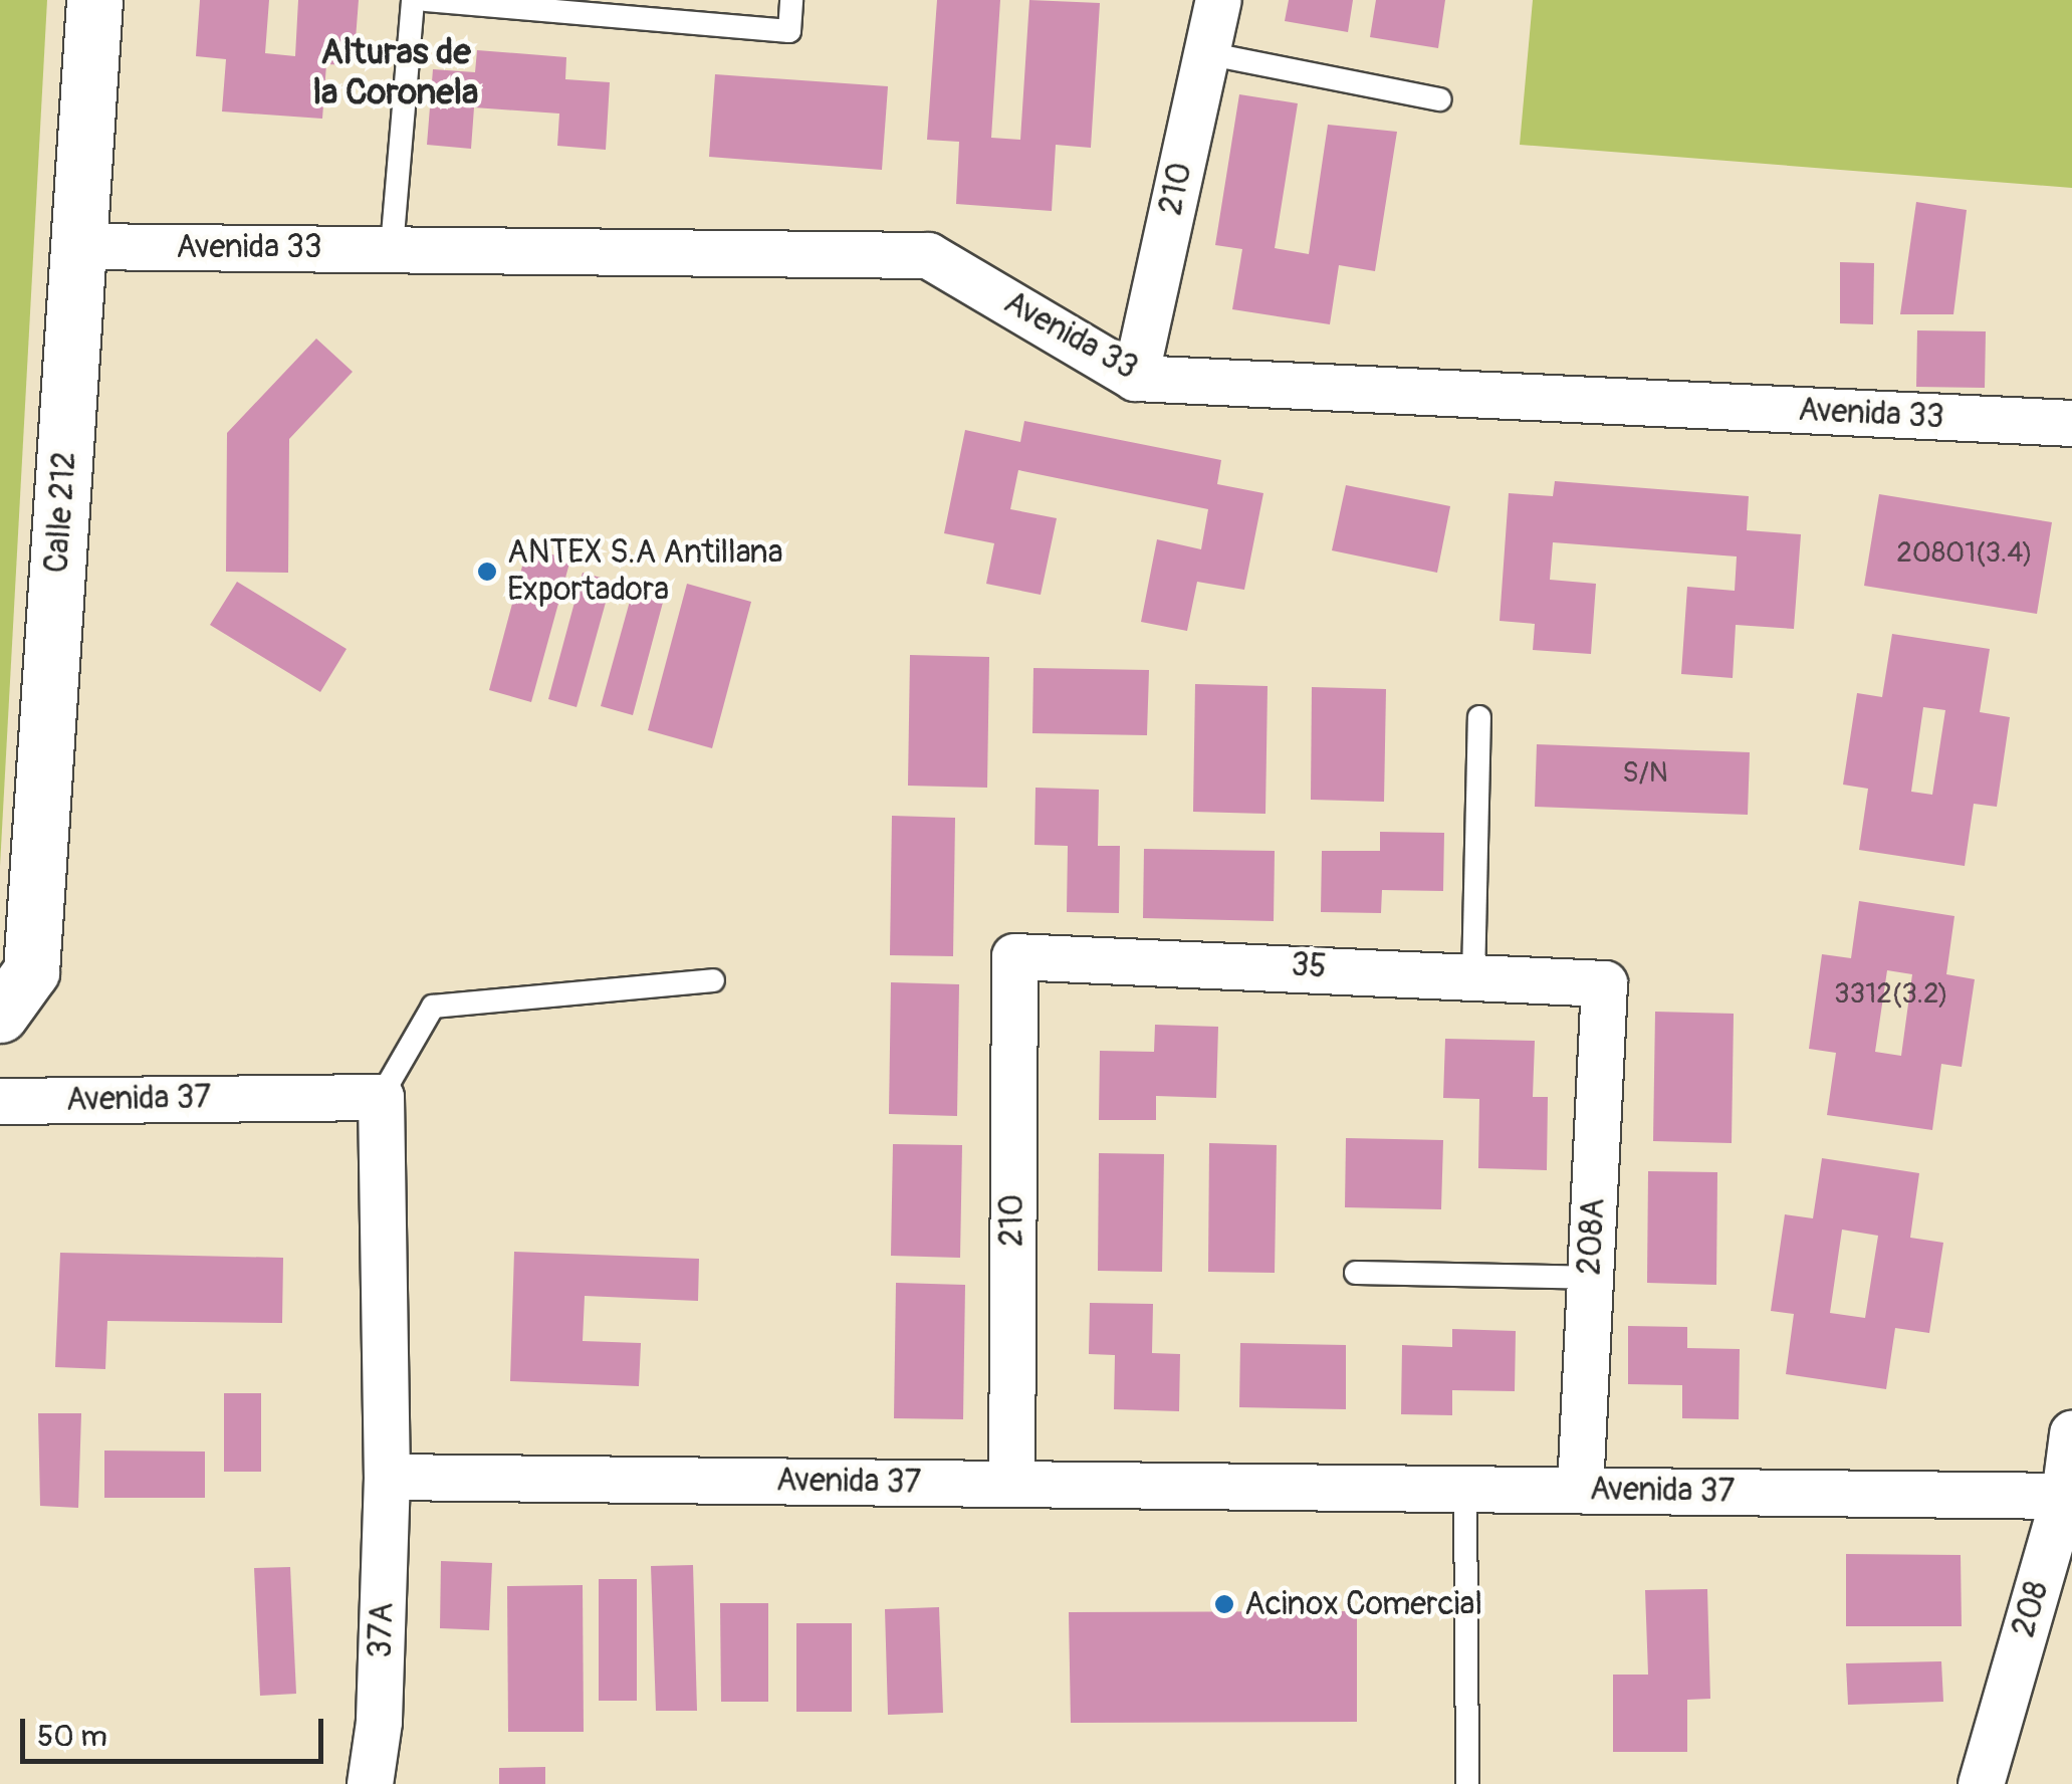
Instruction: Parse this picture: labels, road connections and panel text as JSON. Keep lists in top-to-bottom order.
{
  "streets": {
    "street": [
      "210",
      "Avenida 33",
      "Calle 212",
      "35",
      "Avenida 37",
      "208A",
      "208",
      "37A"
    ]
  },
  "crossings": [
    ["210", "Avenida 33"],
    ["210", "35"],
    ["210", "Avenida 37"],
    ["Avenida 33", "Calle 212"],
    ["35", "208A"],
    ["Avenida 37", "208A"],
    ["Avenida 37", "208"],
    ["Avenida 37", "37A"]
  ],
  "districts": ["Alturas de la Coronela"],
  "places": ["ANTEX S.A Antillana Exportadora", "Acinox Comercial"],
  "house_numbers": ["20801(3.4)", "S/N", "3312(3.2)"],
  "scale_bar": "50 m"
}
